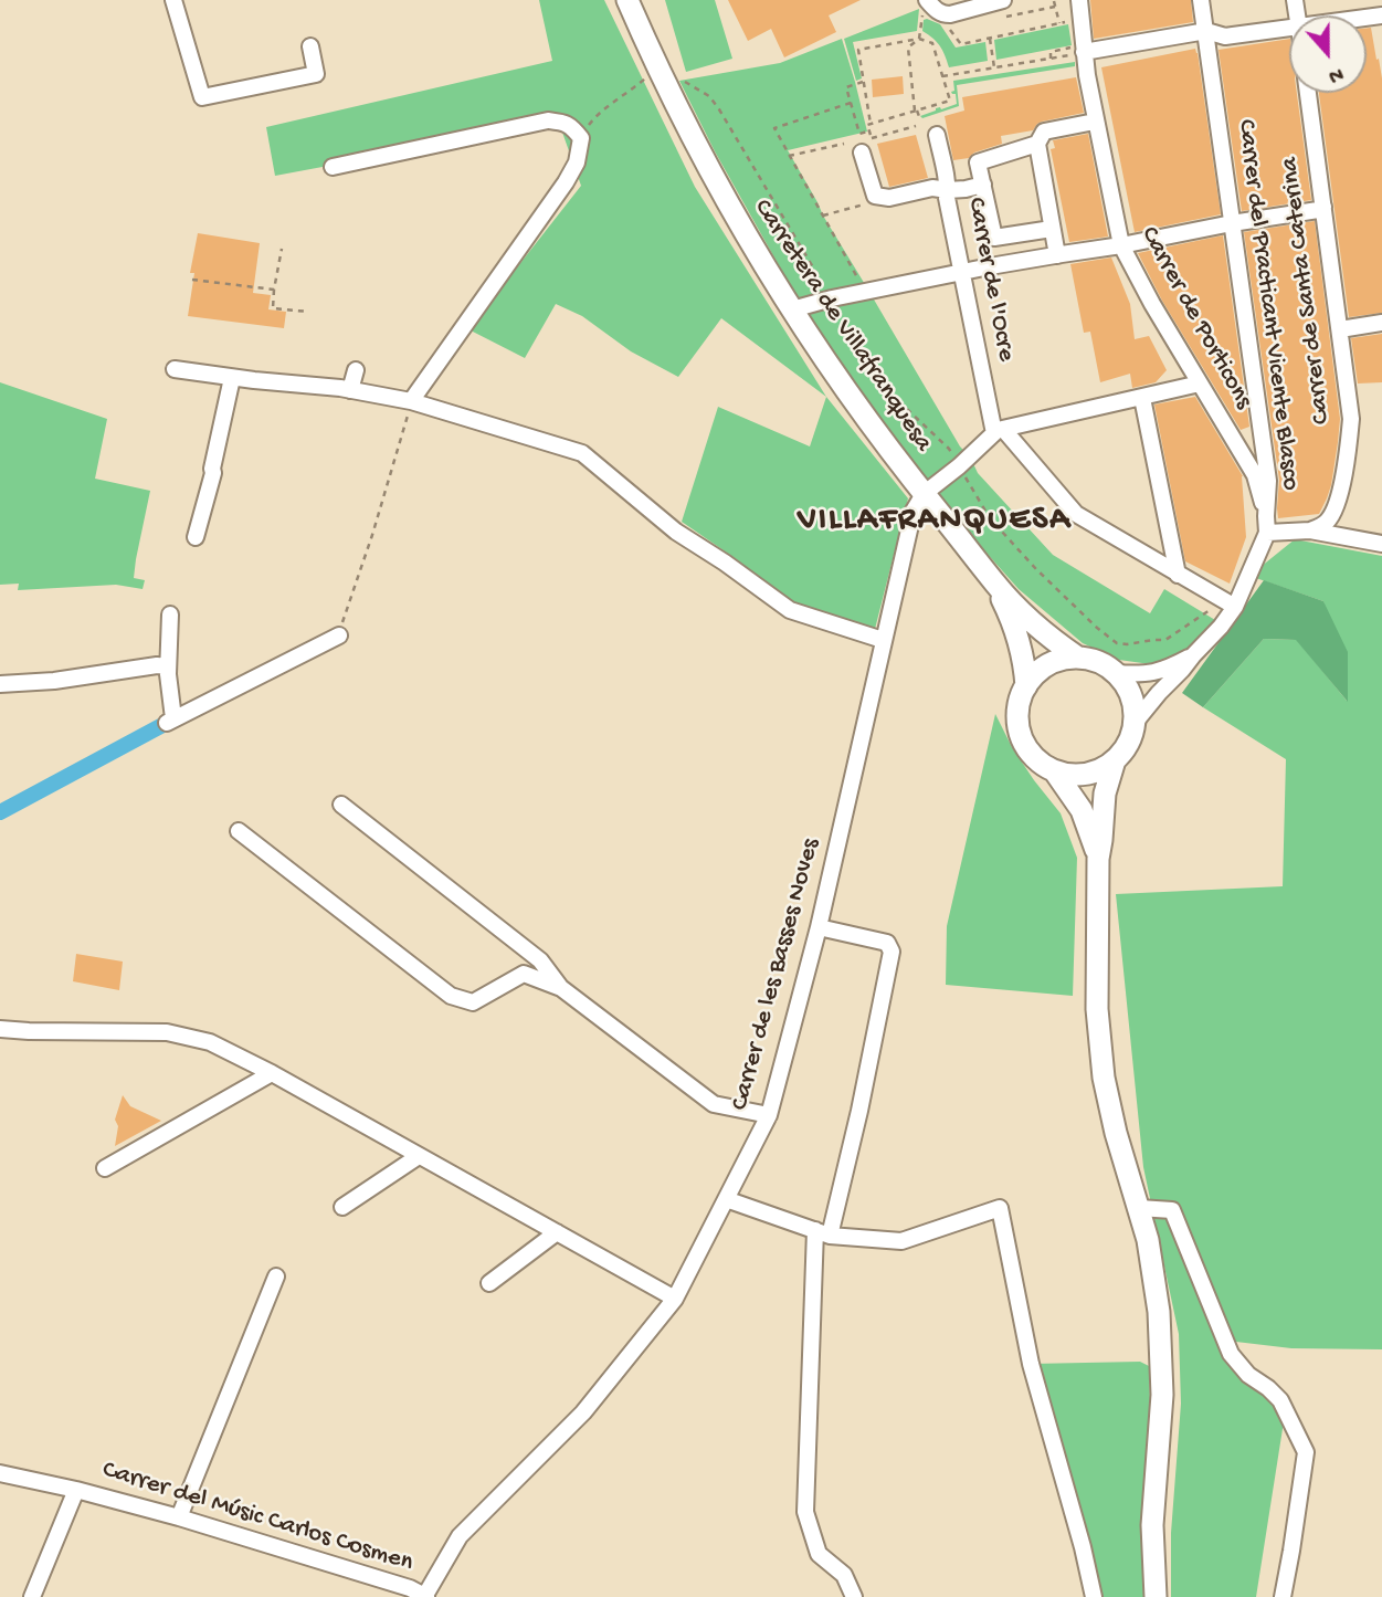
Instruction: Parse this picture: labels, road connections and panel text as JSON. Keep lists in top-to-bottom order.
{
  "streets": {
    "main road": ["Carretera de Villafranquesa"],
    "street": [
      "Carrer de l'Ocre",
      "Carrer de Santa Caterina",
      "Carrer del Practicant Vicente Blasco",
      "Carrer de Porticons",
      "Carrer de les Basses Noves",
      "Carrer del Músic Carlos Cosmen"
    ]
  },
  "crossings": [
    ["Carrer de l'Ocre", "Carrer del Practicant Vicente Blasco"],
    ["Carrer del Practicant Vicente Blasco", "Carrer de Porticons"],
    ["Carrer del Practicant Vicente Blasco", "Carretera de Villafranquesa"],
    ["Carretera de Villafranquesa", "Carrer de les Basses Noves"],
    ["Carrer de les Basses Noves", "Carrer del Músic Carlos Cosmen"]
  ],
  "districts": ["VILLAFRANQUESA"],
  "north": "bottom"
}
